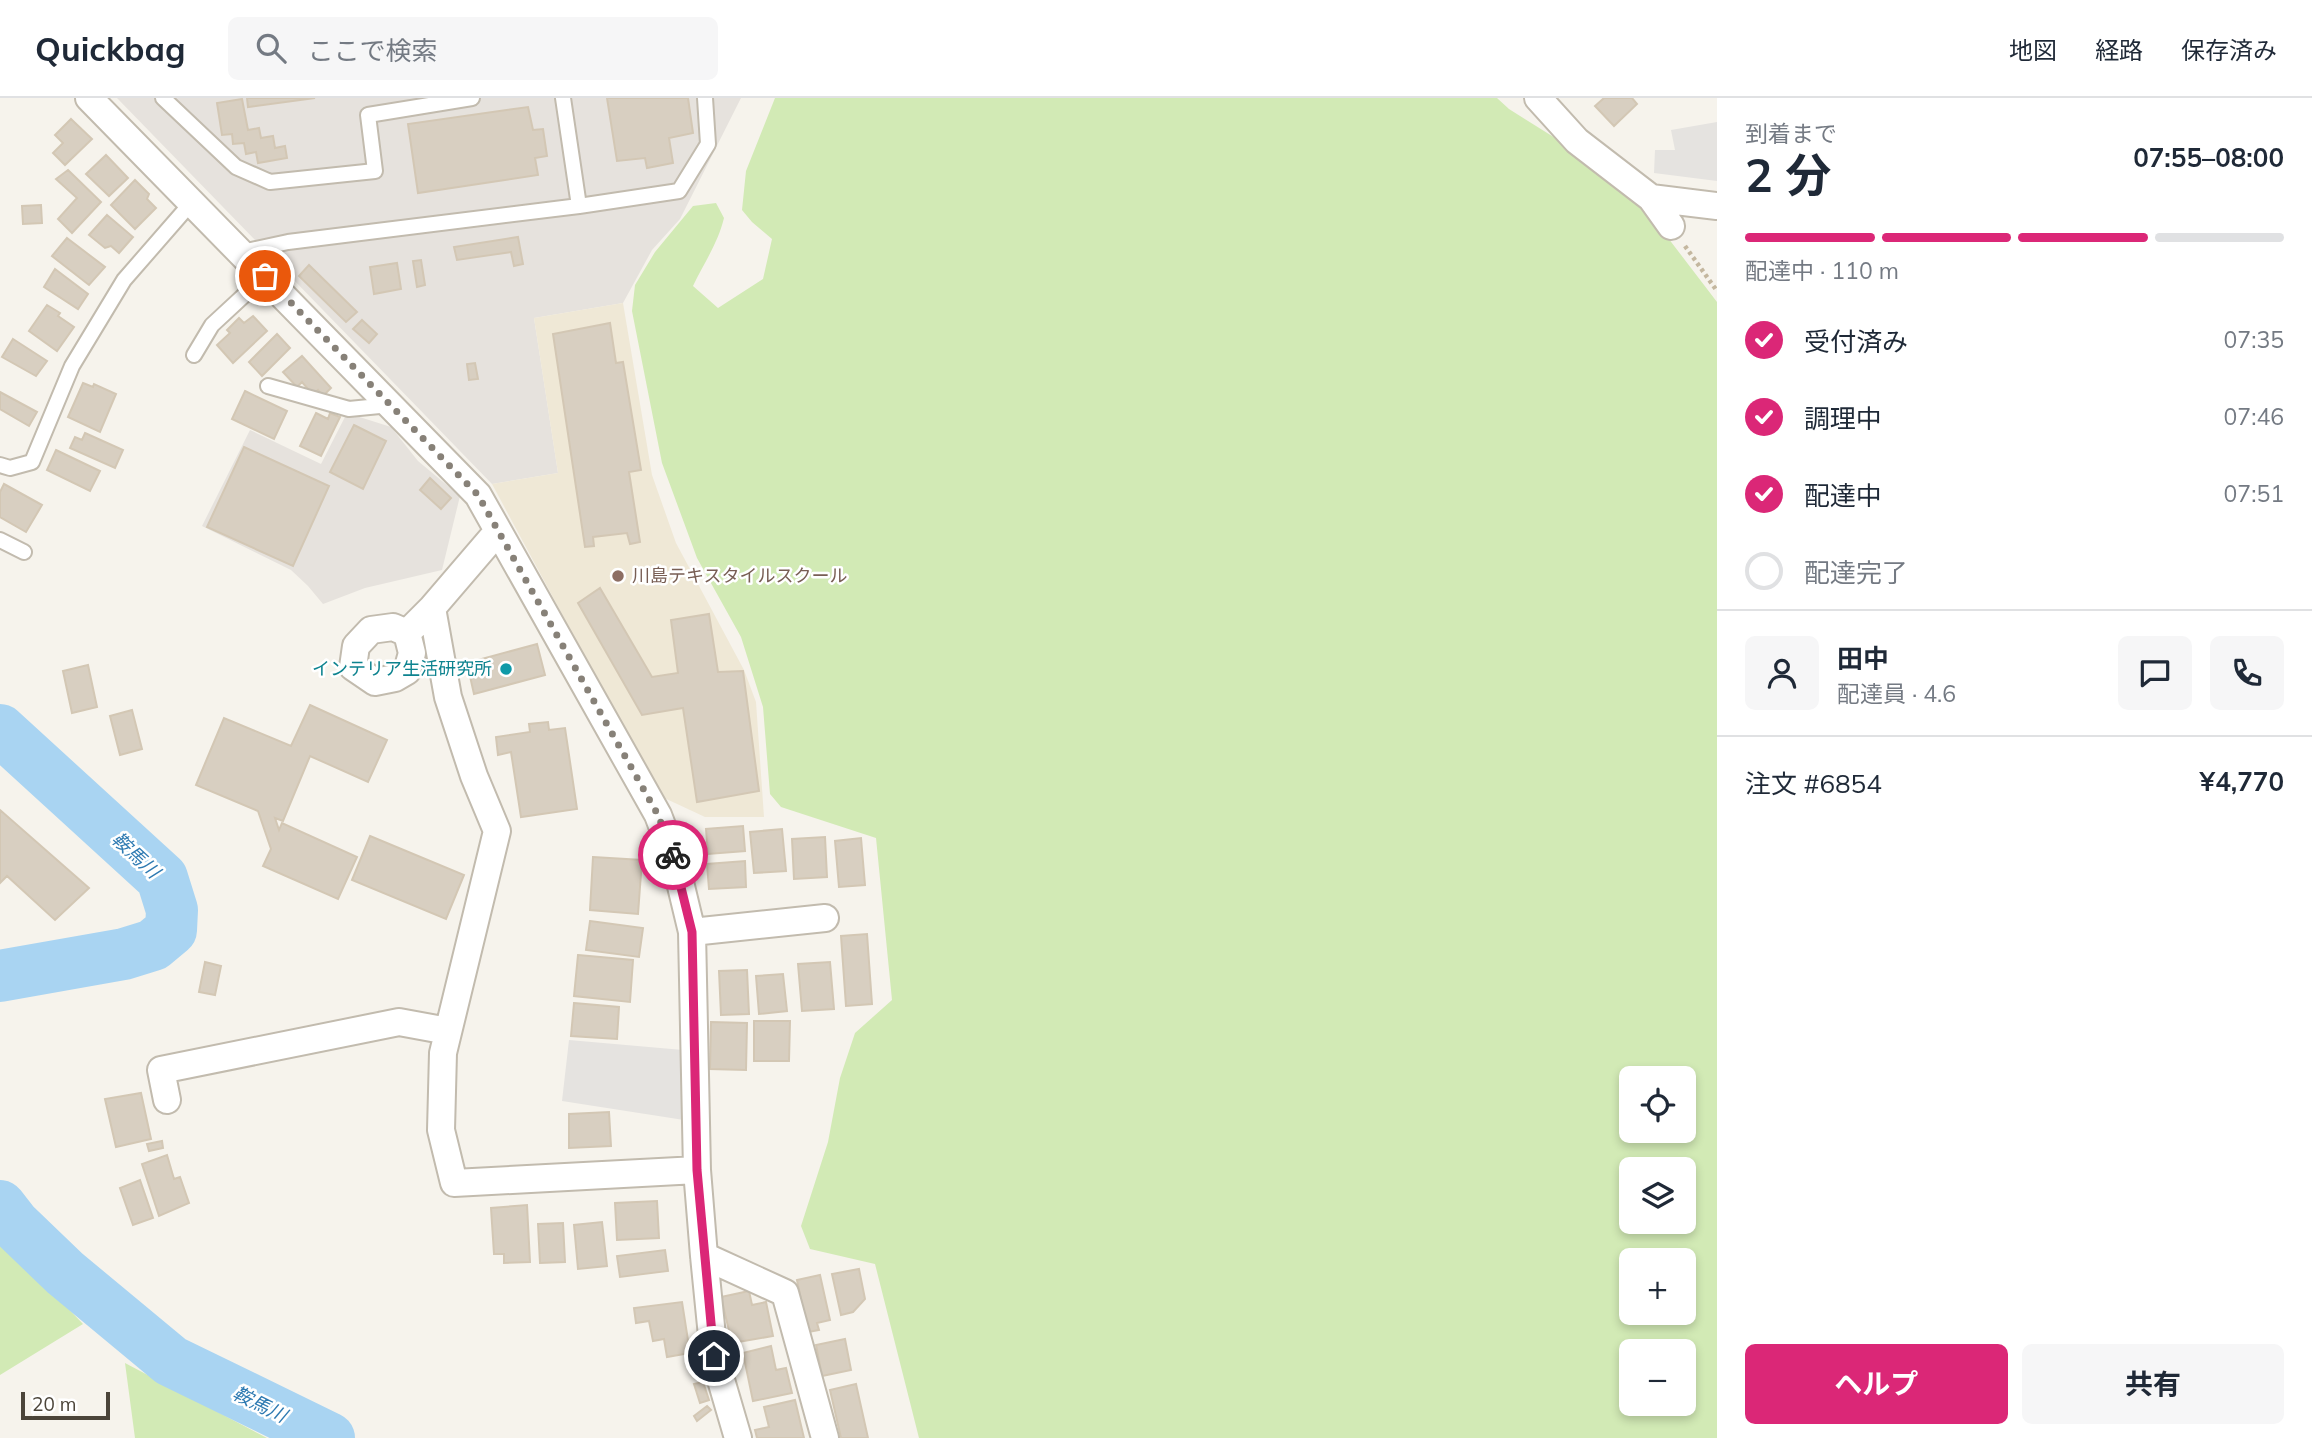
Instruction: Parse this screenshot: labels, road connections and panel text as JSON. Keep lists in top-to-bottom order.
{
  "water": ["鞍馬川"],
  "places": ["川島テキスタイルスクール", "インテリア生活研究所"],
  "scale_bar": "20 m",
  "page": {
    "header": "Quickbag",
    "search": "ここで検索",
    "nav": ["地図", "経路", "保存済み"],
    "heading": ["2 分", "到着まで", "07:55–08:00"],
    "panel": [
      "田中",
      "配達員 · 4.6",
      "注文 #6854",
      "¥4,770"
    ],
    "bar": "配達中 · 110 m",
    "list": [
      ["受付済み", "07:35"],
      ["調理中", "07:46"],
      ["配達中", "07:51"],
      "配達完了"
    ],
    "map_buttons": ["+", "−"],
    "buttons": ["ヘルプ", "共有"],
    "scale": "20 m"
  }
}
